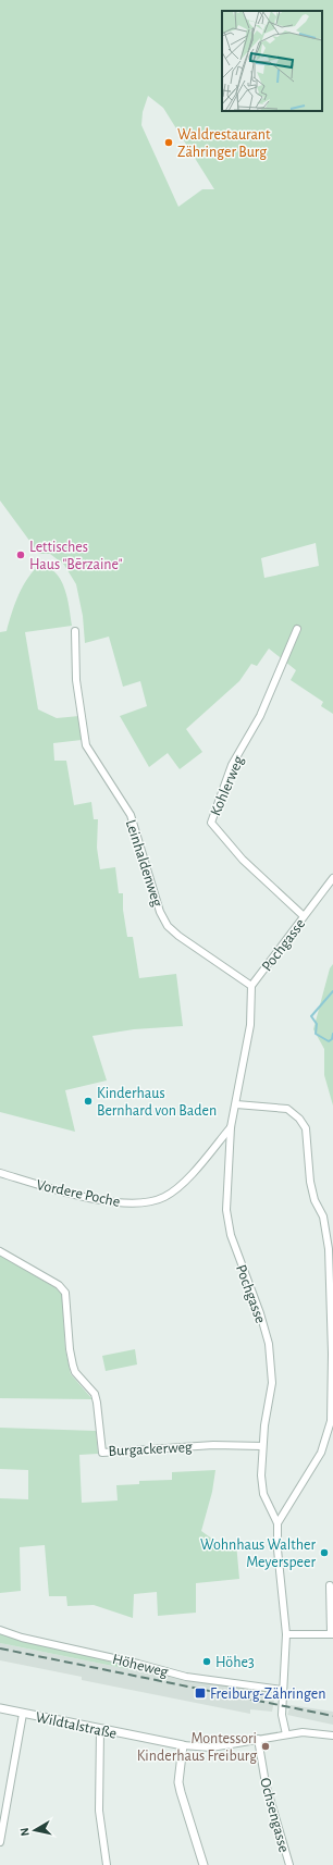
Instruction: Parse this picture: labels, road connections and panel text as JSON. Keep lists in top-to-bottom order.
{
  "streets": {
    "street": [
      "Kohlerweg",
      "Leinhaldenweg",
      "Pochgasse",
      "Vordere Poche",
      "Burgackerweg",
      "Höheweg",
      "Wildtalstraße",
      "Ochsengasse"
    ]
  },
  "crossings": [
    ["Kohlerweg", "Pochgasse"],
    ["Leinhaldenweg", "Pochgasse"],
    ["Pochgasse", "Vordere Poche"],
    ["Pochgasse", "Burgackerweg"],
    ["Pochgasse", "Höheweg"],
    ["Pochgasse", "Wildtalstraße"],
    ["Wildtalstraße", "Ochsengasse"]
  ],
  "places": {
    "other": [
      "Waldrestaurant Zähringer Burg",
      "Lettisches Haus \"Bērzaine\"",
      "Kinderhaus Bernhard von Baden",
      "Wohnhaus Walther Meyerspeer",
      "Höhe3",
      "Montessori Kinderhaus Freiburg"
    ],
    "transit": ["Freiburg-Zähringen"]
  },
  "north": "left"
}
